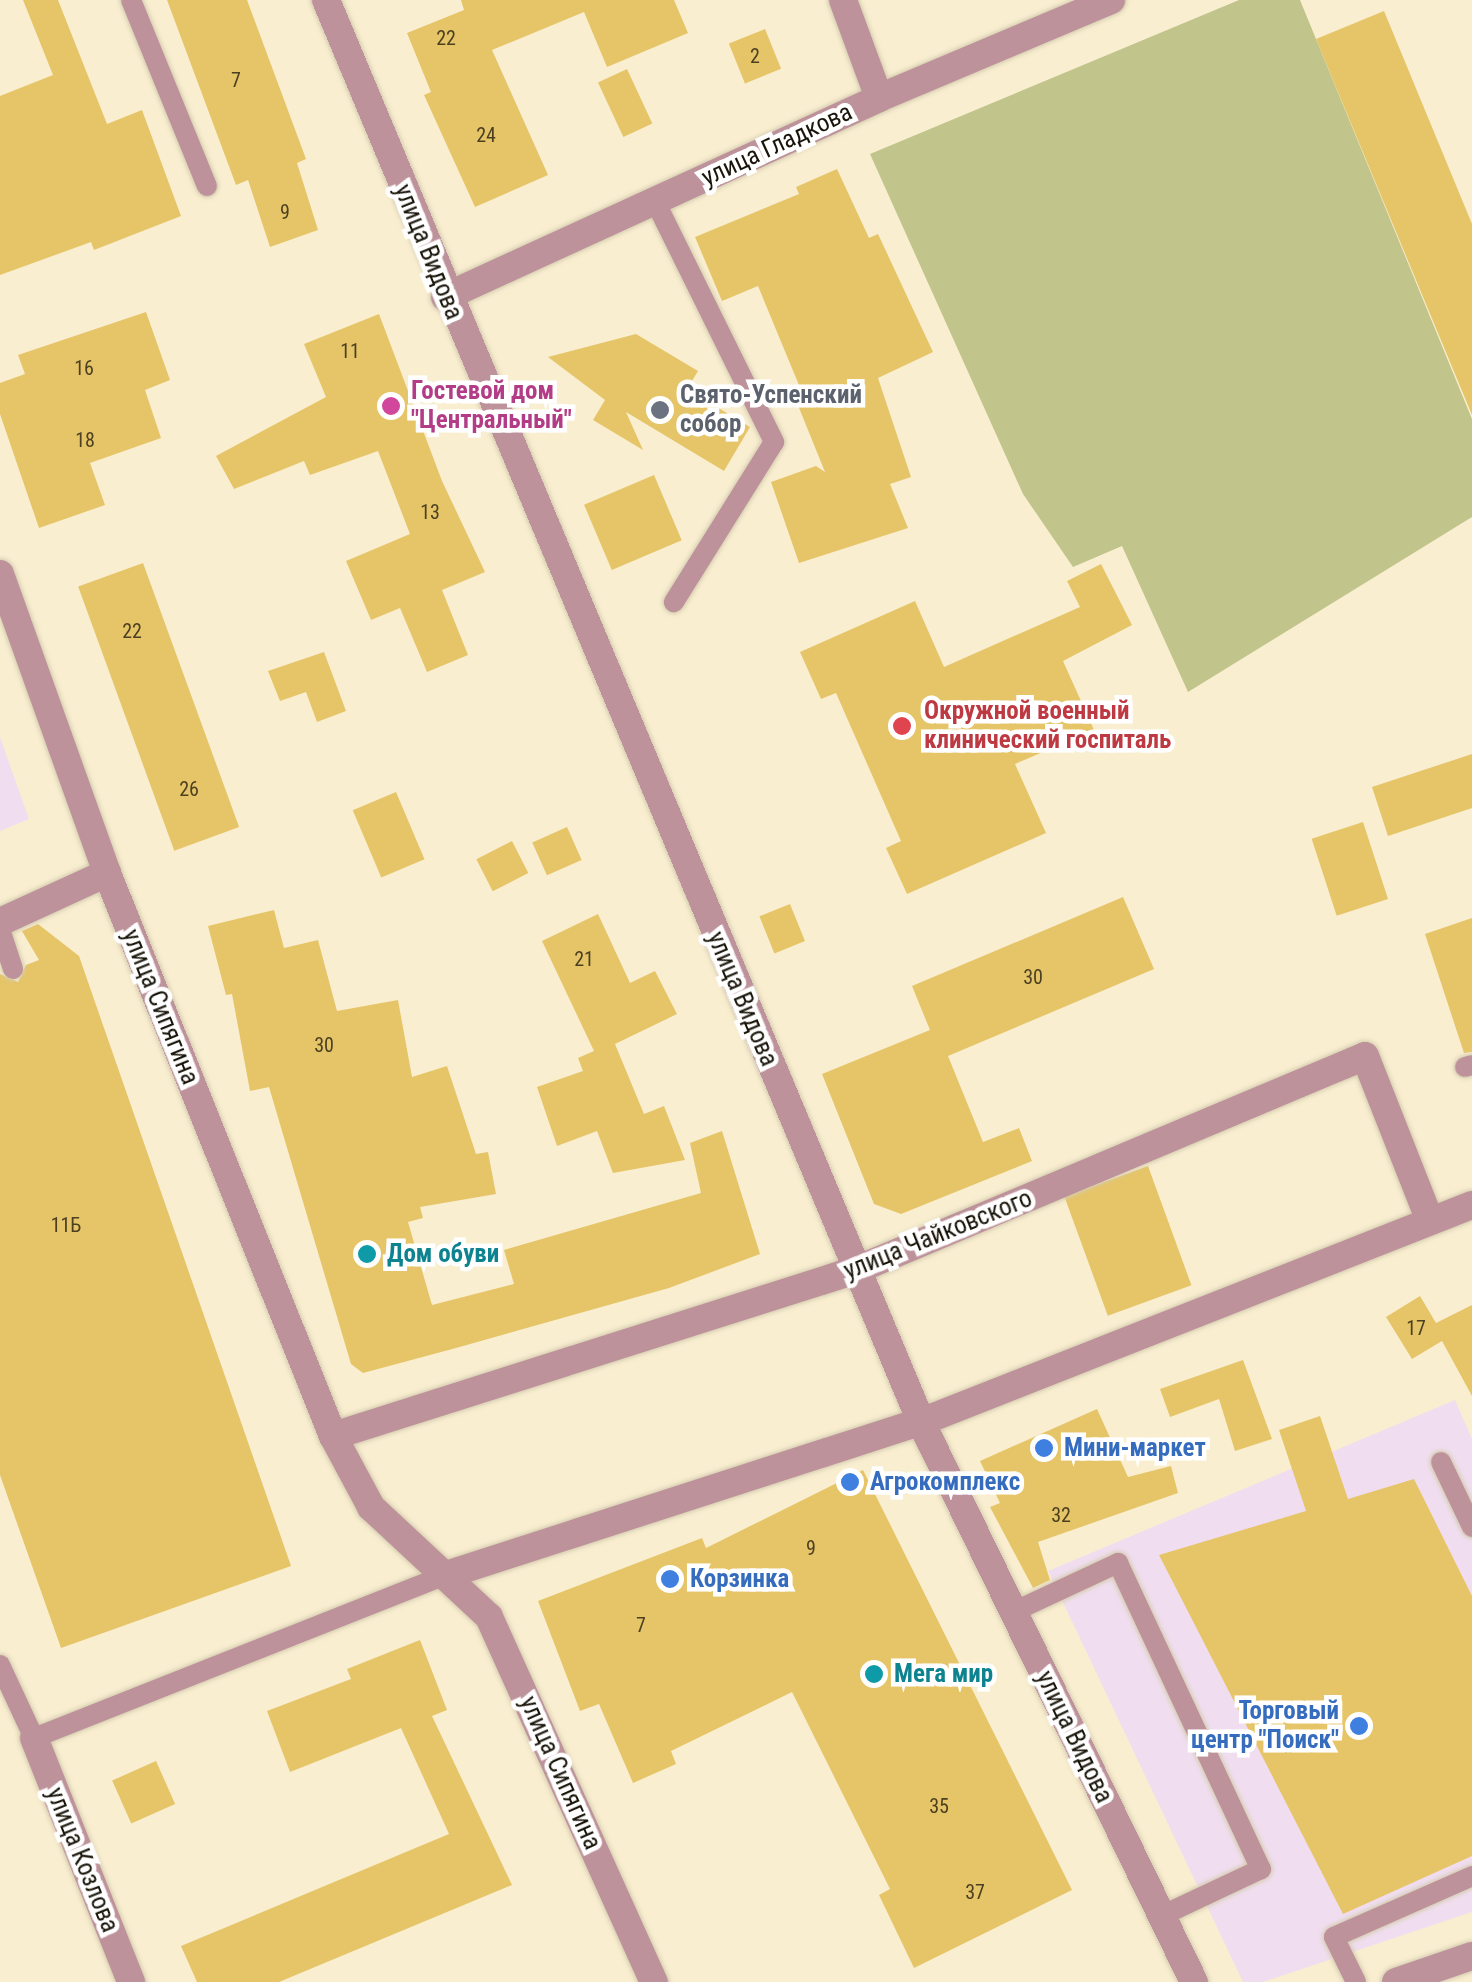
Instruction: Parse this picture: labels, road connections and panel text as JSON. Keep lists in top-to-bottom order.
{
  "streets": {
    "street": [
      "улица Гладкова",
      "улица Видова",
      "улица Сипягина",
      "улица Чайковского",
      "улица Козлова"
    ]
  },
  "crossings": [
    ["улица Гладкова", "улица Видова"],
    ["улица Видова", "улица Чайковского"],
    ["улица Сипягина", "улица Чайковского"]
  ],
  "places": [
    "Гостевой дом \"Центральный\"",
    "Свято-Успенский собор",
    "Окружной военный клинический госпиталь",
    "Дом обуви",
    "Мини-маркет",
    "Агрокомплекс",
    "Корзинка",
    "Мега мир",
    "Торговый центр \"Поиск\""
  ],
  "house_numbers": [
    "22",
    "2",
    "7",
    "24",
    "9",
    "11",
    "16",
    "18",
    "13",
    "22",
    "26",
    "21",
    "30",
    "30",
    "11Б",
    "17",
    "32",
    "9",
    "7",
    "35",
    "37"
  ]
}
